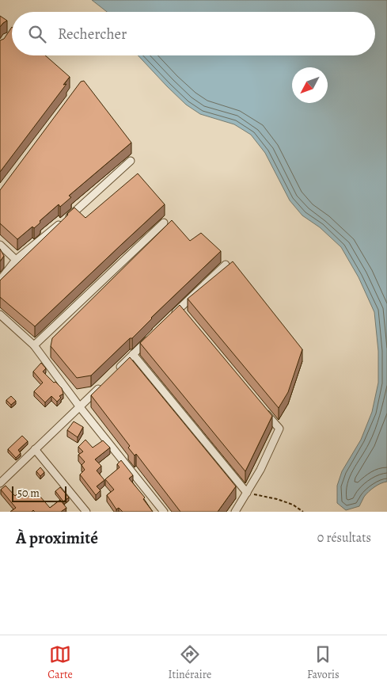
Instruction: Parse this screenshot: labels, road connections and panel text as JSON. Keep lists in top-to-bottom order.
{
  "scale_bar": "50 m",
  "north": "bottom left",
  "page": {
    "search": "Rechercher",
    "scale": "50 m",
    "heading": ["À proximité", "0 résultats"],
    "nav": ["Carte", "Itinéraire", "Favoris"]
  }
}
